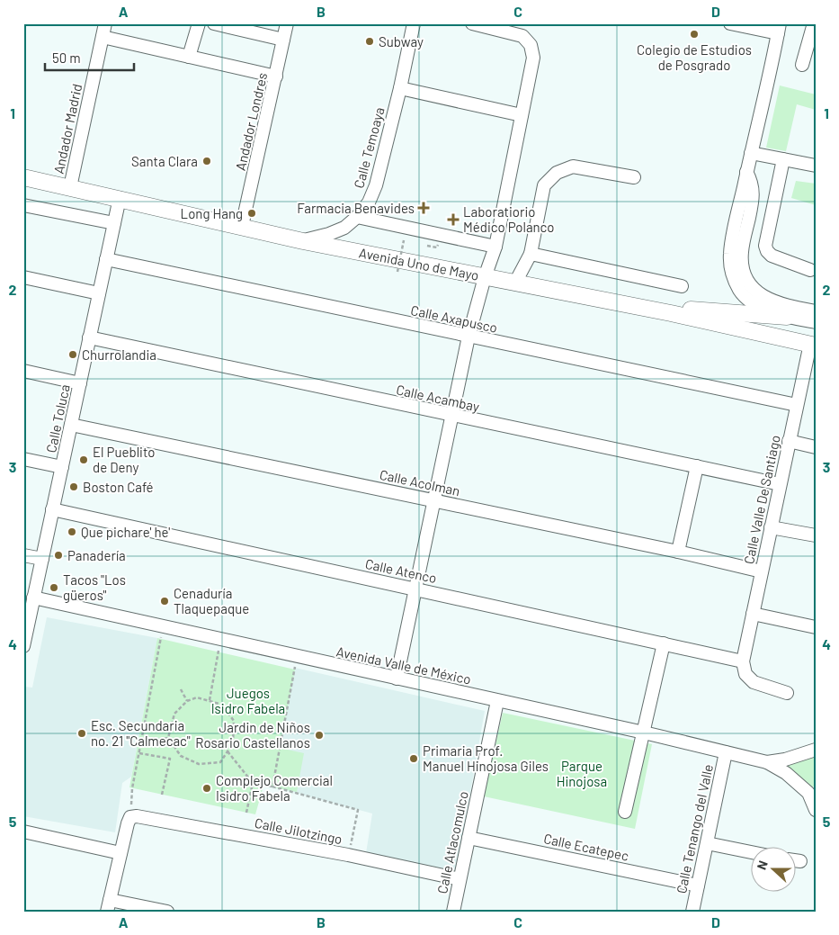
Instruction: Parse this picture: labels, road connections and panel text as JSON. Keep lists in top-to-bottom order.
{
  "streets": {
    "main road": ["Avenida Uno de Mayo"],
    "street": [
      "Andador Londres",
      "Andador Madrid",
      "Calle Temoaya",
      "Calle Axapusco",
      "Calle Acambay",
      "Calle Toluca",
      "Calle Acolman",
      "Calle Valle De Santiago",
      "Calle Atenco",
      "Avenida Valle de México",
      "Calle Tenango del Valle",
      "Calle Jilotzingo",
      "Calle Atlacomulco",
      "Calle Ecatepec"
    ]
  },
  "crossings": [
    ["Andador Londres", "Avenida Uno de Mayo"],
    ["Andador Madrid", "Avenida Uno de Mayo"],
    ["Calle Temoaya", "Avenida Uno de Mayo"],
    ["Avenida Uno de Mayo", "Calle Toluca"],
    ["Avenida Uno de Mayo", "Calle Valle De Santiago"],
    ["Calle Axapusco", "Calle Toluca"],
    ["Calle Axapusco", "Calle Valle De Santiago"],
    ["Calle Acambay", "Calle Toluca"],
    ["Calle Acambay", "Calle Valle De Santiago"],
    ["Calle Toluca", "Calle Acolman"],
    ["Calle Toluca", "Calle Atenco"],
    ["Calle Toluca", "Avenida Valle de México"],
    ["Calle Acolman", "Calle Valle De Santiago"],
    ["Calle Valle De Santiago", "Calle Atenco"],
    ["Avenida Valle de México", "Calle Tenango del Valle"],
    ["Avenida Valle de México", "Calle Atlacomulco"],
    ["Calle Tenango del Valle", "Calle Ecatepec"],
    ["Calle Jilotzingo", "Calle Atlacomulco"],
    ["Calle Atlacomulco", "Calle Ecatepec"]
  ],
  "parks": ["Juegos Isidro Fabela", "Parque Hinojosa"],
  "places": {
    "other": [
      "Colegio de Estudios de Posgrado",
      "Subway",
      "Santa Clara",
      "Long Hang",
      "Churrolandia",
      "El Pueblito de Deny",
      "Boston Café",
      "Que pichare' he'",
      "Panadería",
      "Tacos \"Los güeros\"",
      "Cenaduría Tlaquepaque",
      "Esc. Secundaria no. 21 \"Calmecac\"",
      "Jardin de Niños Rosario Castellanos",
      "Primaria Prof. Manuel Hinojosa Giles",
      "Complejo Comercial Isidro Fabela"
    ],
    "health": ["Farmacia Benavides", "Laboratiorio Médico Polanco"]
  },
  "scale_bar": "50 m",
  "north": "left",
  "grid": {
    "columns": [
      "A",
      "B",
      "C",
      "D"
    ],
    "rows": [
      "1",
      "2",
      "3",
      "4",
      "5"
    ]
  }
}
